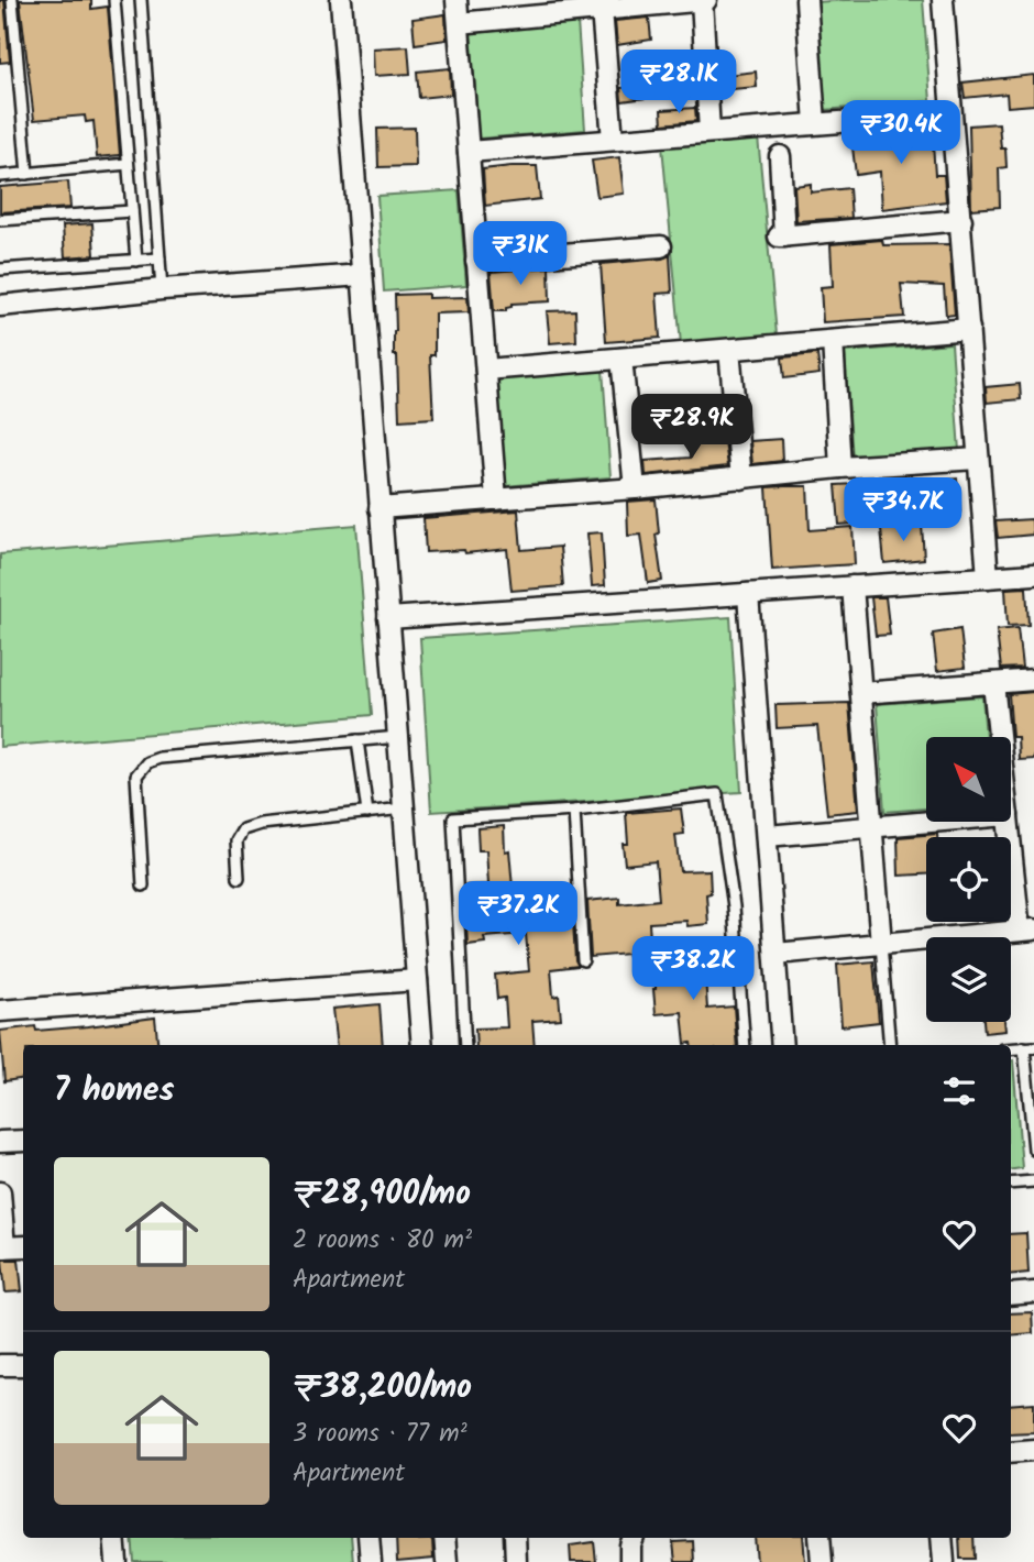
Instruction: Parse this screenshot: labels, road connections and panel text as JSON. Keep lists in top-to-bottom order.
{
  "north": "top left",
  "page": {
    "price": [
      "₹28.1K",
      "₹30.4K",
      "₹31K",
      "₹28.9K",
      "₹34.7K",
      "₹37.2K",
      "₹38.2K"
    ],
    "heading": "7 homes",
    "list": [
      {
        "name": "₹28,900/mo",
        "note": "2 rooms · 80 m² · Apartment"
      },
      {
        "name": "₹38,200/mo",
        "note": "3 rooms · 77 m² · Apartment"
      }
    ]
  }
}
